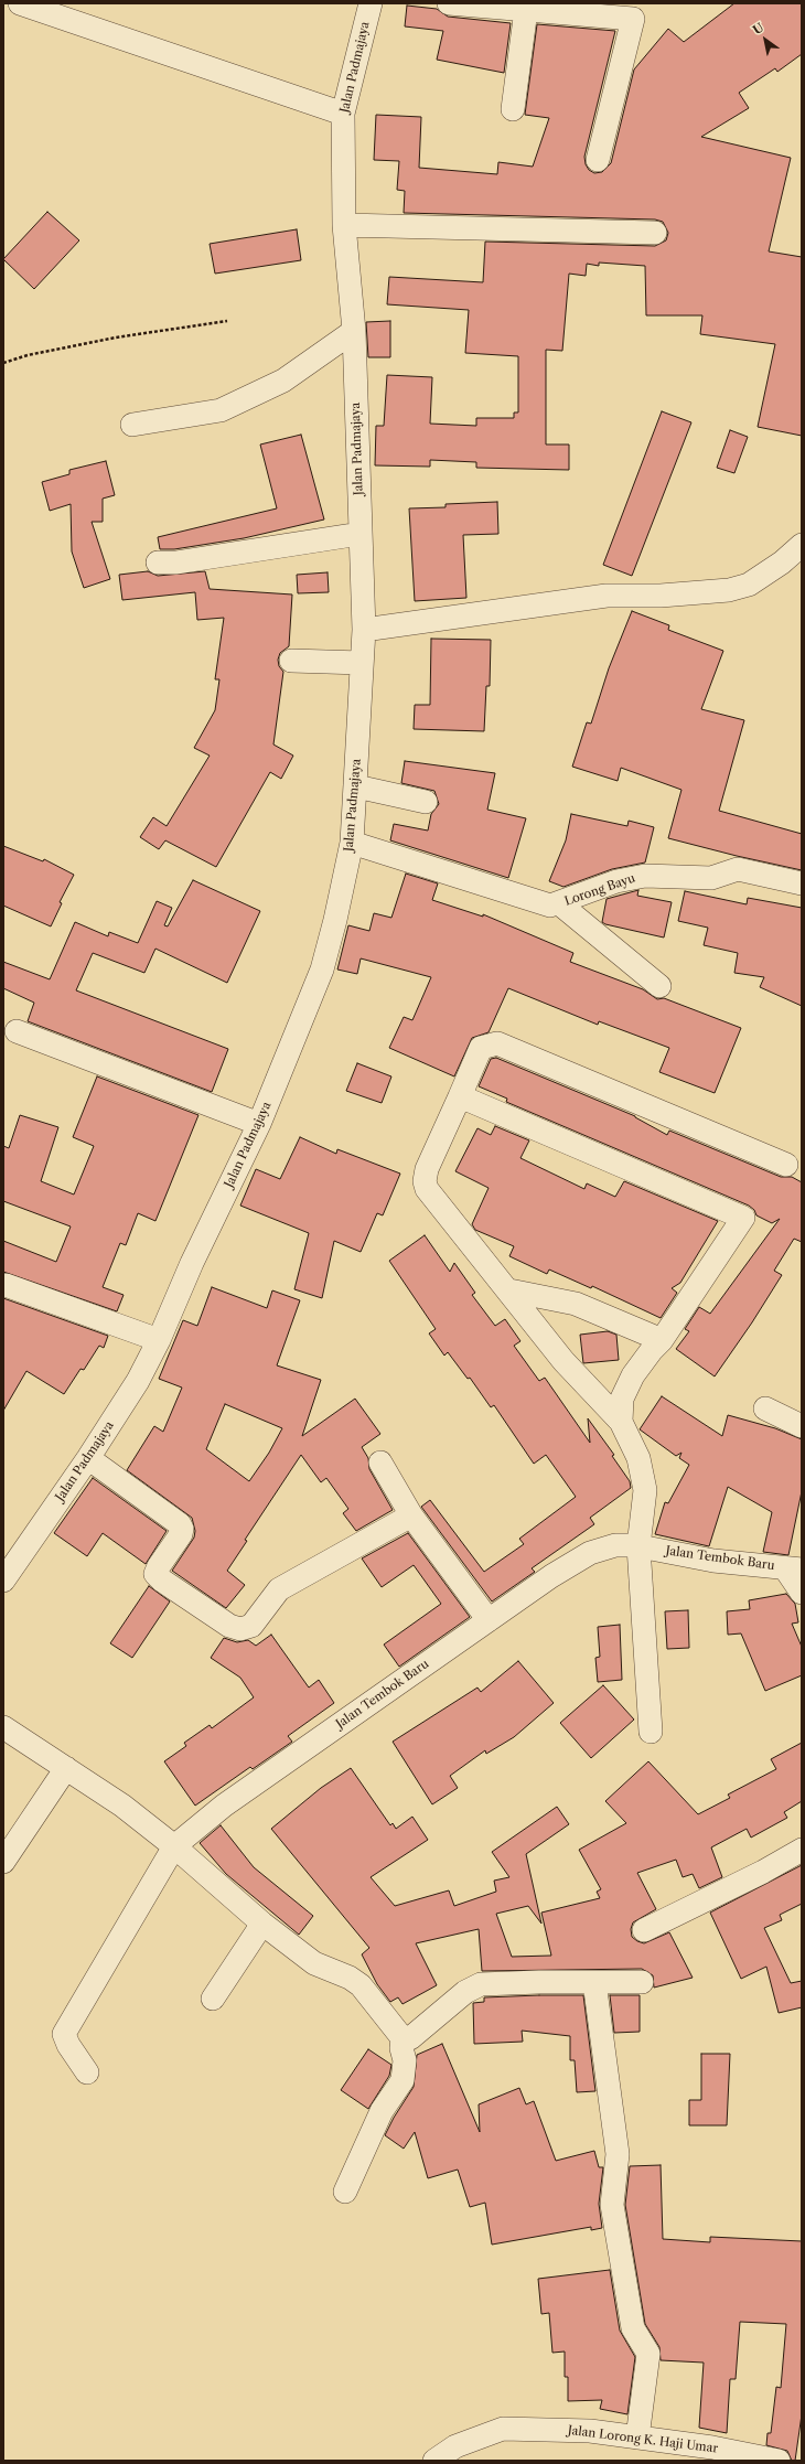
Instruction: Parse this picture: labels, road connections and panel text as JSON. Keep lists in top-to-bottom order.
{
  "streets": {
    "street": [
      "Jalan Padmajaya",
      "Lorong Bayu",
      "Jalan Tembok Baru",
      "Jalan Lorong K. Haji Umar"
    ]
  },
  "crossings": [
    ["Jalan Padmajaya", "Lorong Bayu"]
  ],
  "north": "top left"
}
